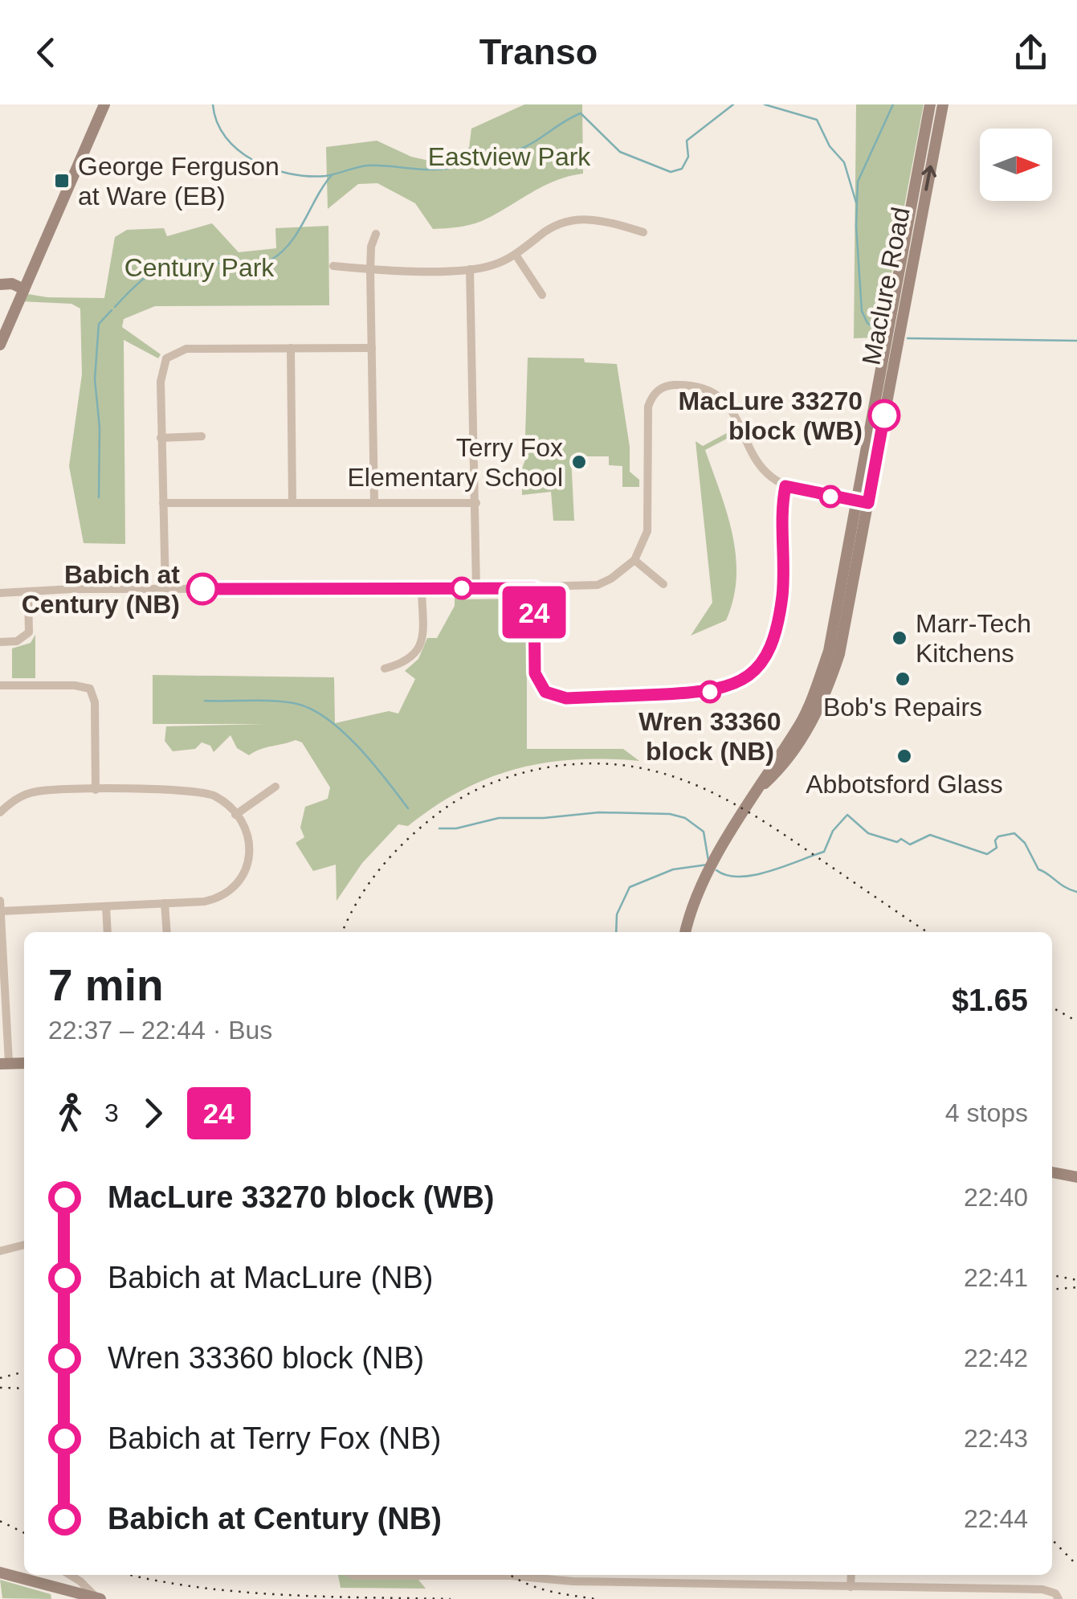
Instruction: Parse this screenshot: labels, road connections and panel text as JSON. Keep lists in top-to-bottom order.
{
  "streets": {
    "main road": ["Maclure Road"]
  },
  "parks": ["Eastview Park", "Century Park"],
  "places": {
    "transit": ["George Ferguson at Ware (EB)"],
    "other": [
      "MacLure 33270 block (WB)",
      "Terry Fox Elementary School",
      "Babich at Century (NB)",
      "Marr-Tech Kitchens",
      "Bob's Repairs",
      "Wren 33360 block (NB)",
      "Abbotsford Glass"
    ]
  },
  "lines": ["bus line 24"],
  "north": "right",
  "page": {
    "header": "Transo",
    "on_map": "24",
    "heading": ["7 min", "22:37 – 22:44 · Bus", "$1.65"],
    "legs": ["3", "24", "4 stops"],
    "list": [
      {
        "name": "MacLure 33270 block (WB)",
        "value": "22:40"
      },
      {
        "name": "Babich at MacLure (NB)",
        "value": "22:41"
      },
      {
        "name": "Wren 33360 block (NB)",
        "value": "22:42"
      },
      {
        "name": "Babich at Terry Fox (NB)",
        "value": "22:43"
      },
      {
        "name": "Babich at Century (NB)",
        "value": "22:44"
      }
    ]
  }
}
